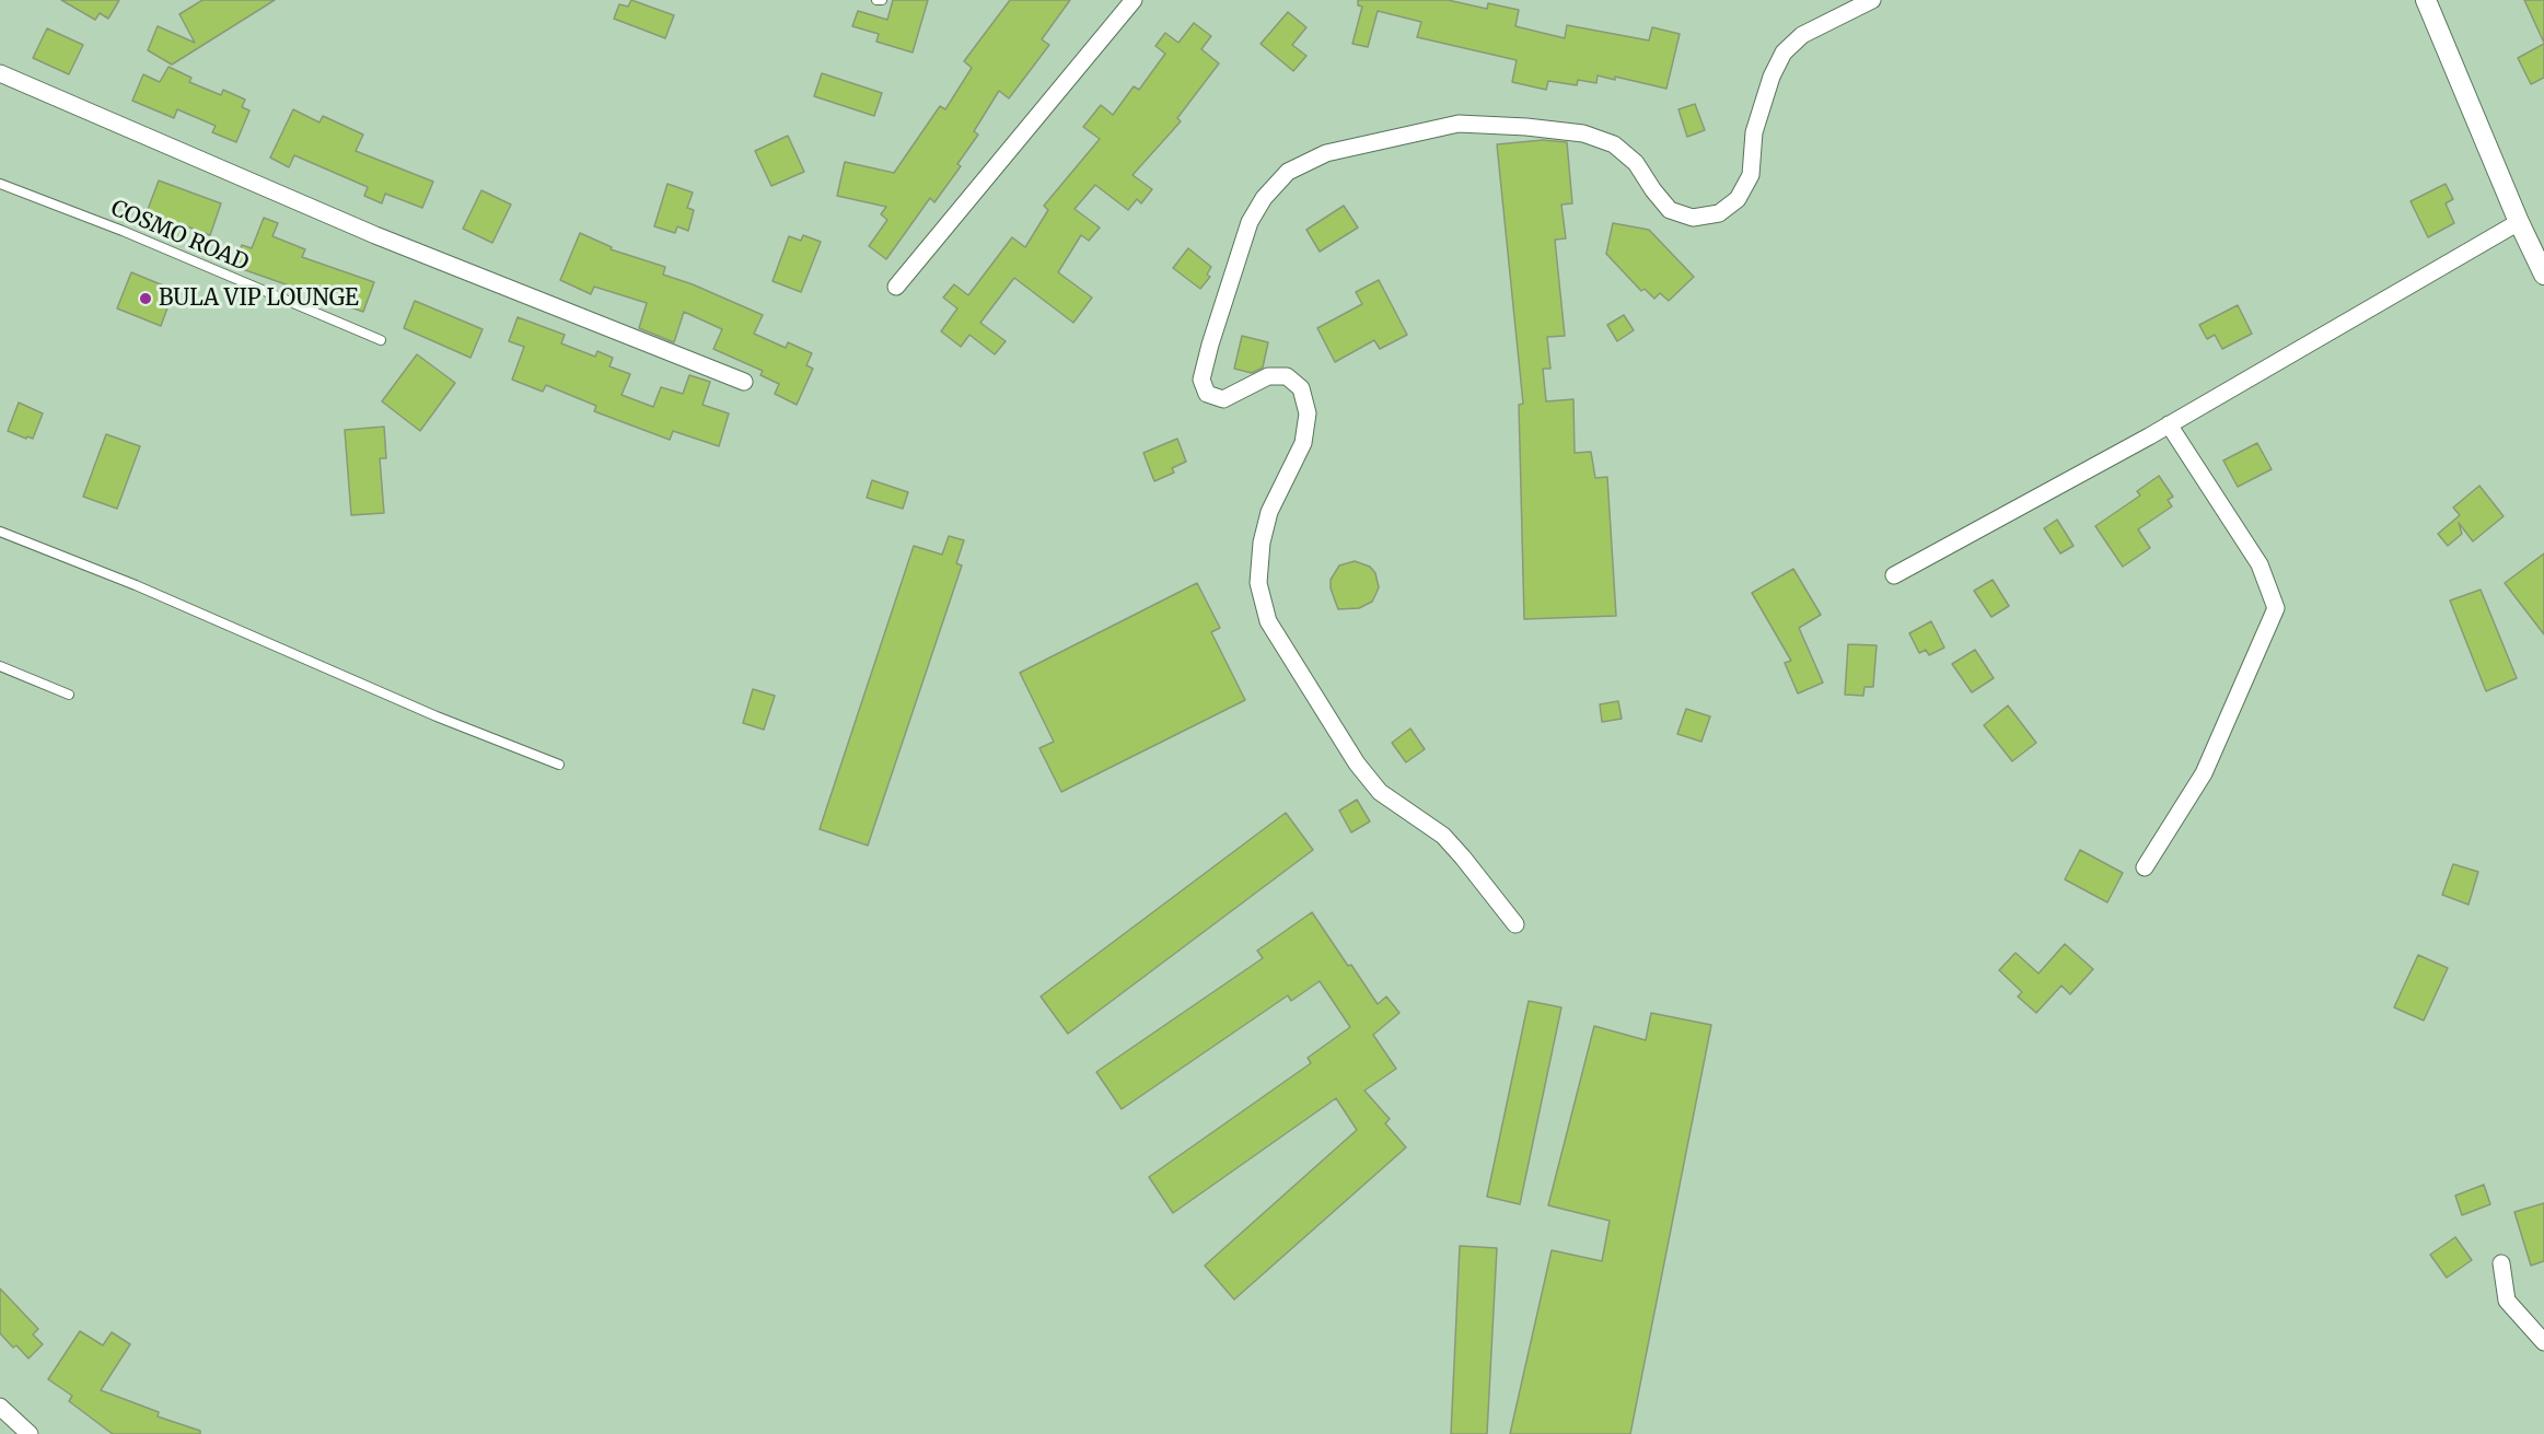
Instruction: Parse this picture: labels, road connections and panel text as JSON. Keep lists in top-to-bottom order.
{
  "streets": {
    "lane": ["COSMO ROAD"]
  },
  "places": ["BULA VIP LOUNGE"]
}
